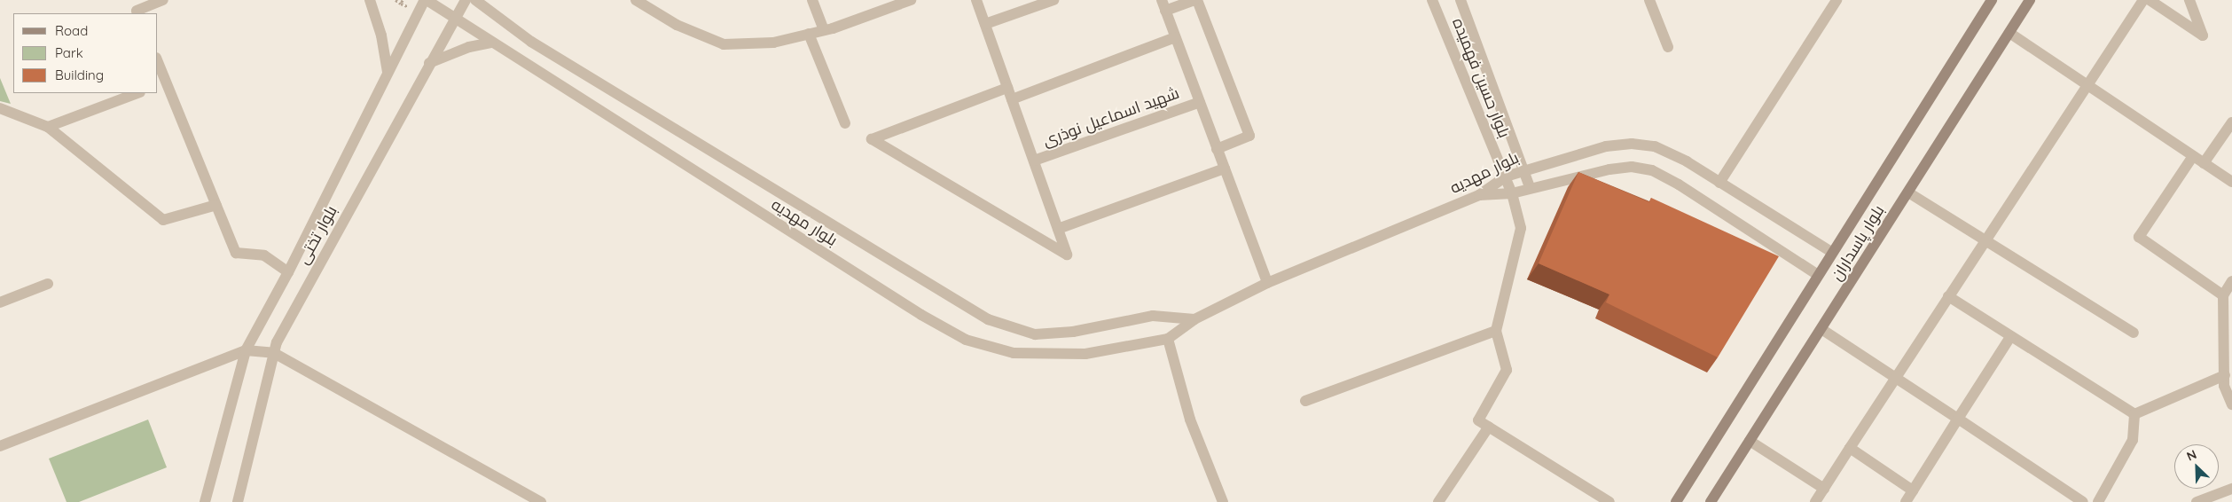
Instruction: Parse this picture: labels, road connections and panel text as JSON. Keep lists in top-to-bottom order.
{
  "streets": {
    "main road": ["بلوار پاسداران"],
    "street": [
      "بلوار حسین فهمیده",
      "شهید اسماعیل نوذری",
      "بلوار مهدیه",
      "بلوار تختی"
    ]
  },
  "crossings": [
    ["بلوار حسین فهمیده", "بلوار مهدیه"],
    ["بلوار مهدیه", "بلوار تختی"],
    ["بلوار مهدیه", "بلوار پاسداران"]
  ],
  "legend": ["Road", "Park", "Building"],
  "north": "top left"
}
